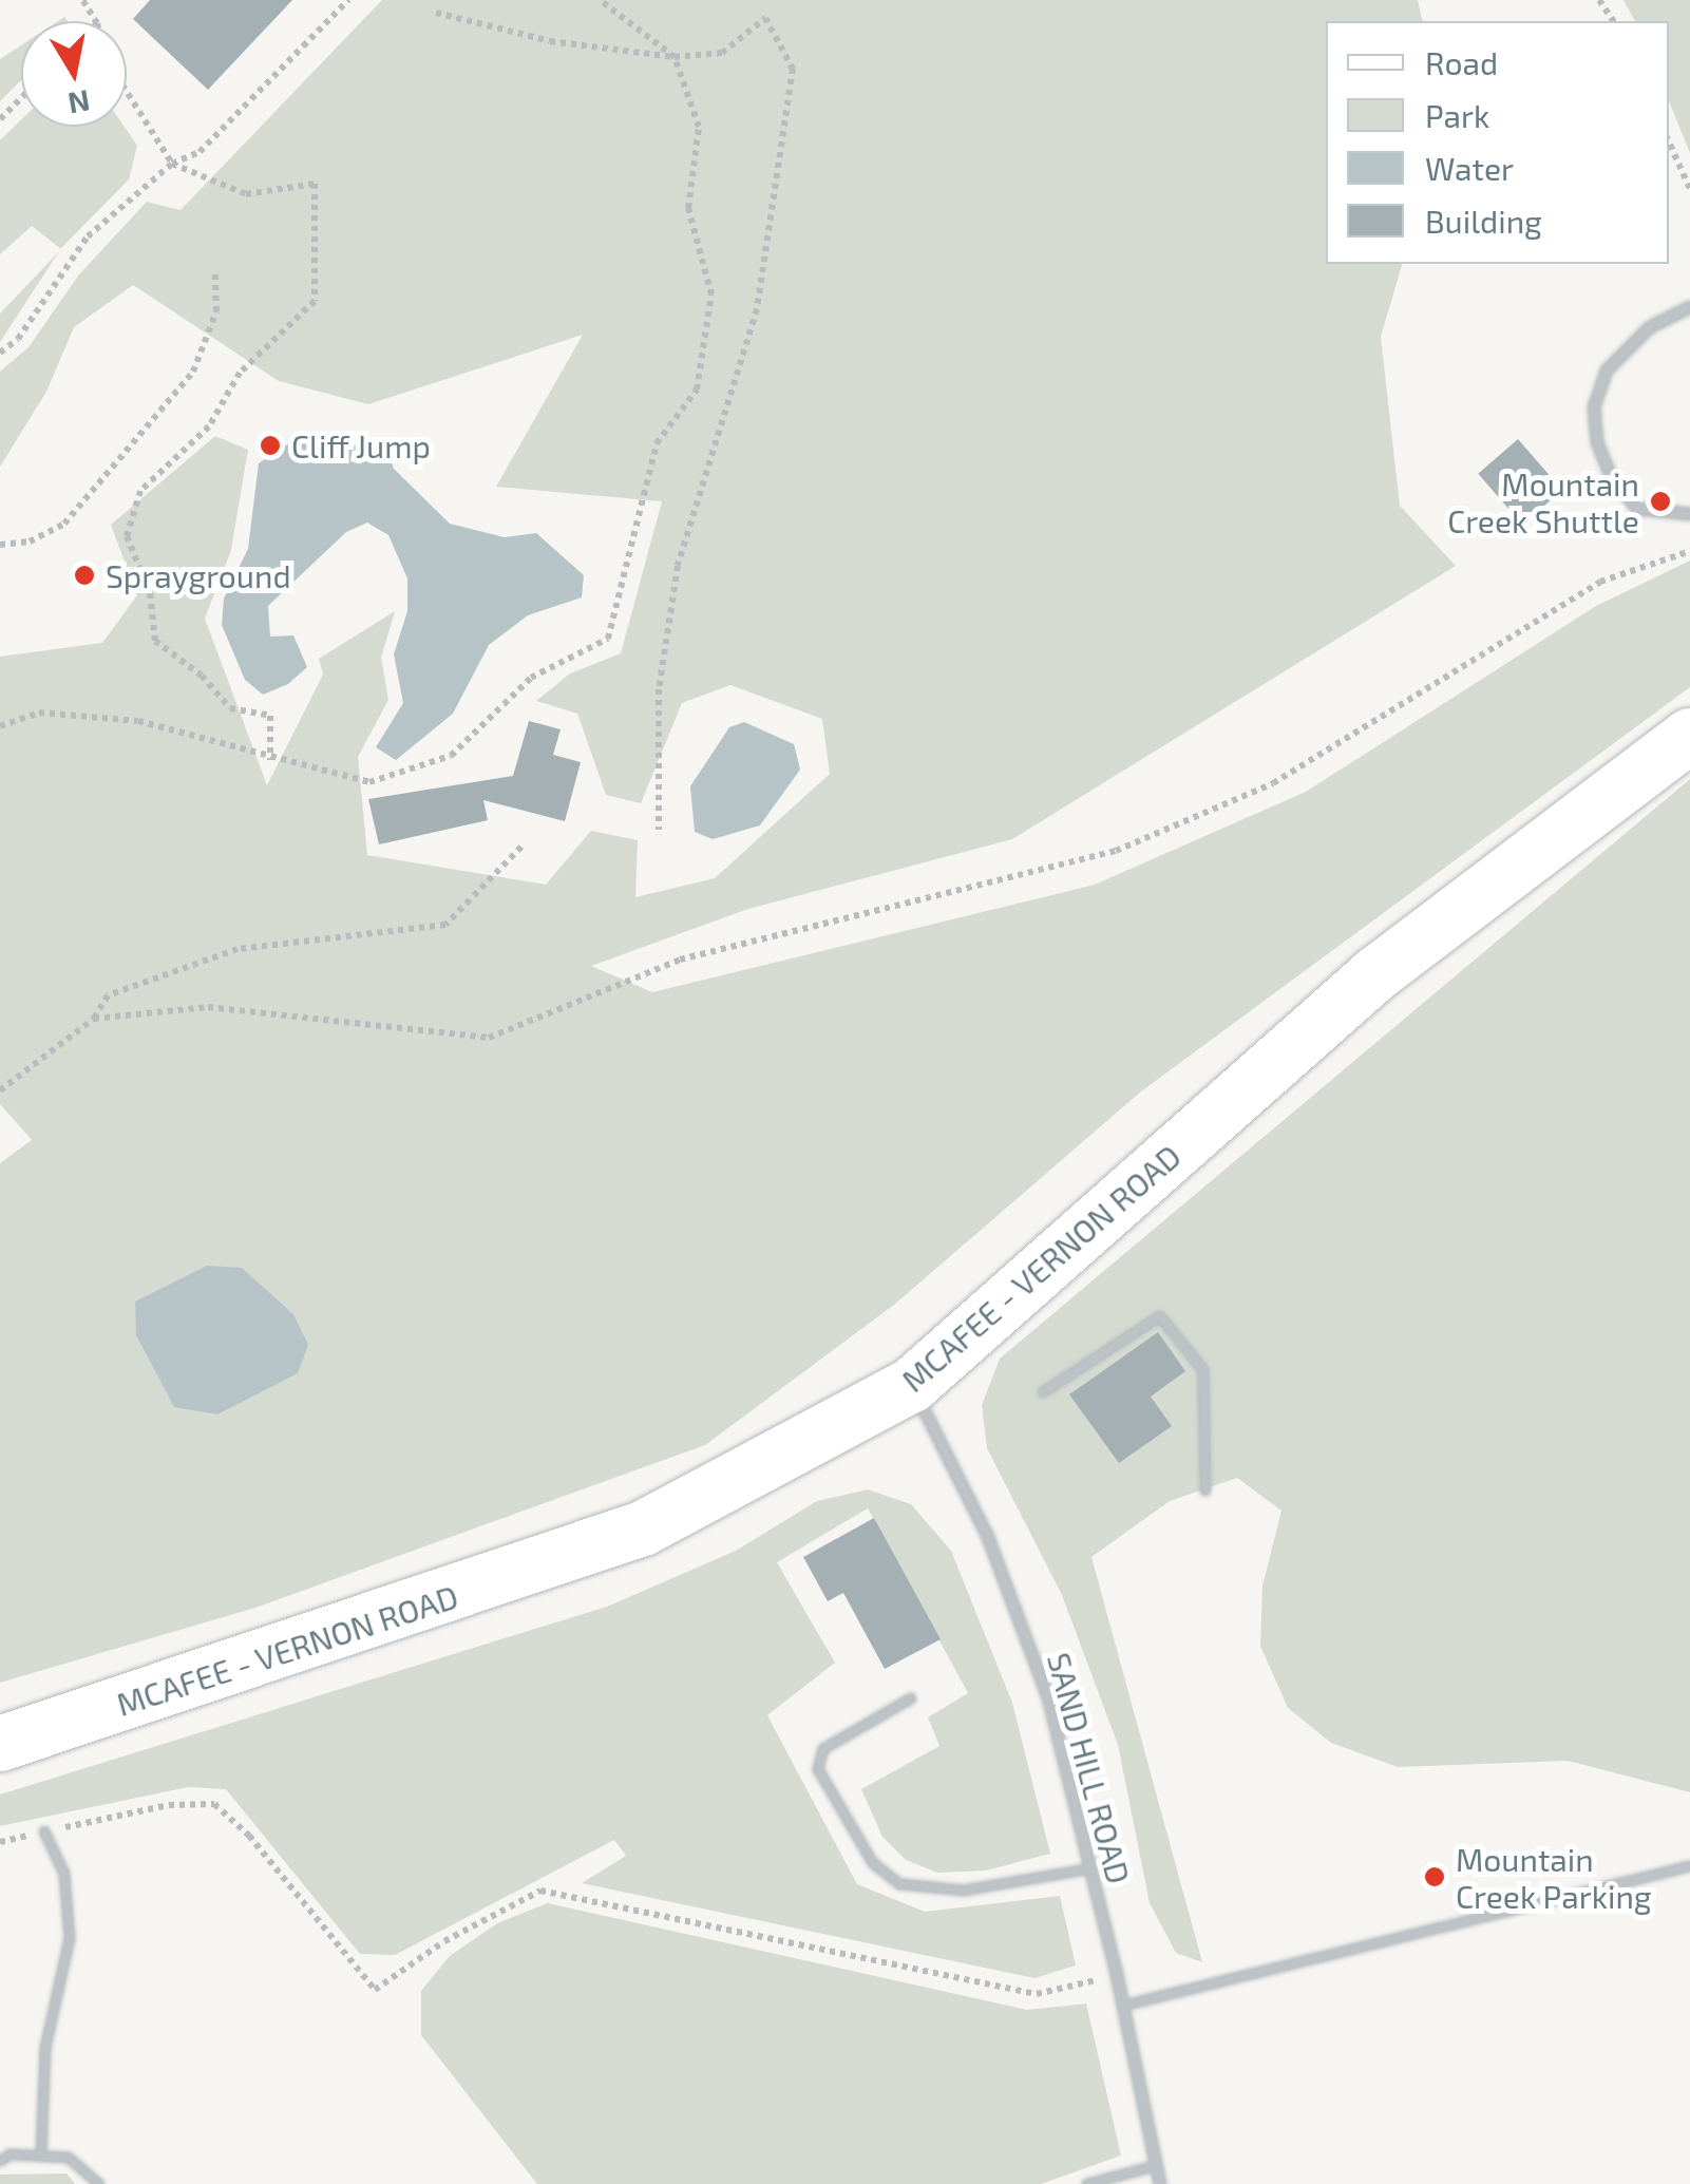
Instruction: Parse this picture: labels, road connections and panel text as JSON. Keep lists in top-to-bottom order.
{
  "streets": {
    "main road": ["MCAFEE - VERNON ROAD"],
    "street": ["SAND HILL ROAD"]
  },
  "crossings": [
    ["MCAFEE - VERNON ROAD", "SAND HILL ROAD"]
  ],
  "places": [
    "Cliff Jump",
    "Mountain Creek Shuttle",
    "Sprayground",
    "Mountain Creek Parking"
  ],
  "legend": [
    "Road",
    "Park",
    "Water",
    "Building"
  ],
  "north": "bottom"
}
